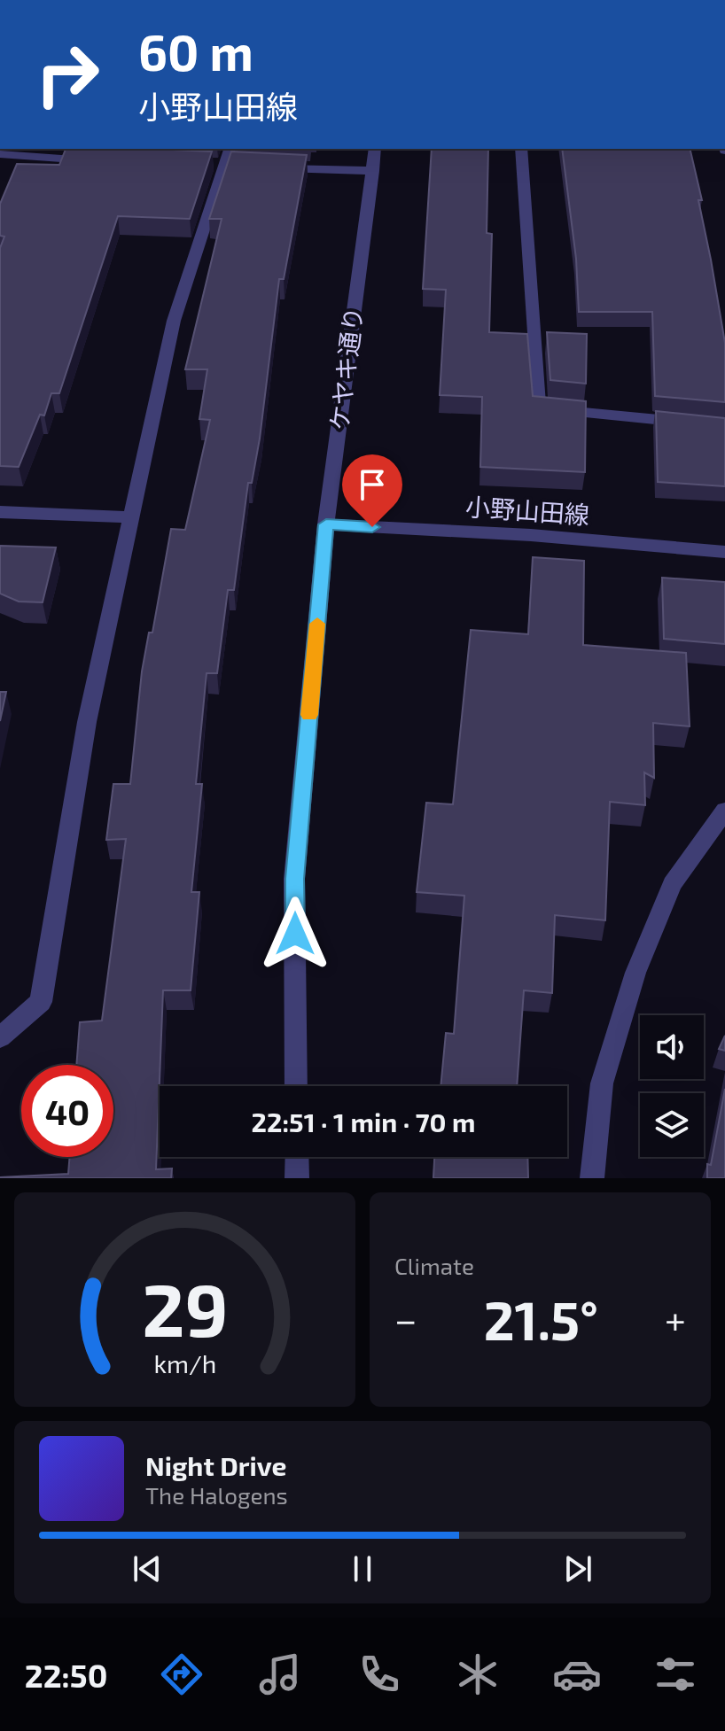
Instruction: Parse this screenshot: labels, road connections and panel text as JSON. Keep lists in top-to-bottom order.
{
  "streets": {
    "street": ["ケヤキ通り", "小野山田線"]
  },
  "crossings": [
    ["ケヤキ通り", "小野山田線"]
  ],
  "page": {
    "turn": ["60 m", "小野山田線"],
    "limit": "40",
    "trip": "22:51 · 1 min · 70 m",
    "tile": "Climate",
    "heat": ["−", "21.5°", "+"],
    "song": ["Night Drive", "The Halogens"],
    "tabs": "22:50",
    "gauge": ["29", "km/h"]
  }
}
